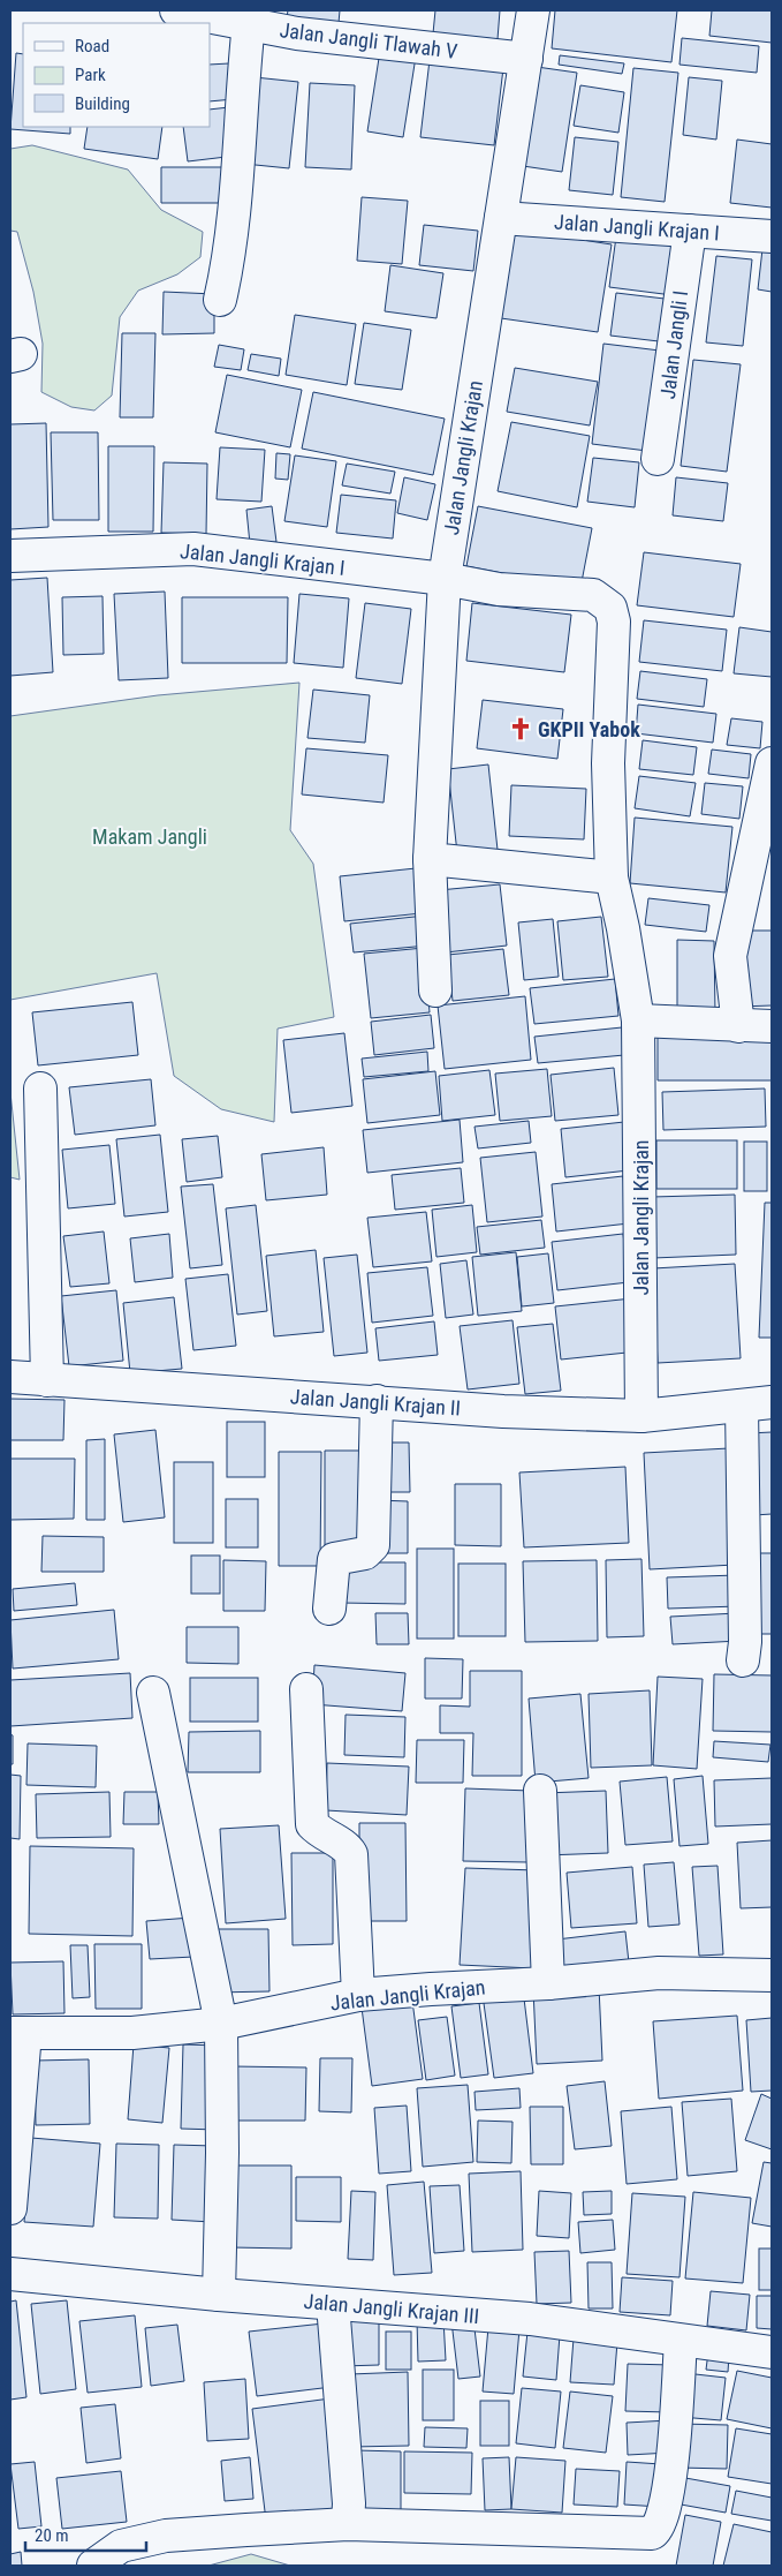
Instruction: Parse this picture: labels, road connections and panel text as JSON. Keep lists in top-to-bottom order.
{
  "streets": {
    "street": [
      "Jalan Jangli Tlawah V",
      "Jalan Jangli Krajan I",
      "Jalan Jangli I",
      "Jalan Jangli Krajan",
      "Jalan Jangli Krajan II",
      "Jalan Jangli Krajan III"
    ]
  },
  "crossings": [
    ["Jalan Jangli Tlawah V", "Jalan Jangli Krajan"],
    ["Jalan Jangli Krajan I", "Jalan Jangli I"],
    ["Jalan Jangli Krajan I", "Jalan Jangli Krajan"],
    ["Jalan Jangli Krajan", "Jalan Jangli Krajan II"]
  ],
  "parks": ["Makam Jangli"],
  "places": {
    "church": ["GKPII Yabok"]
  },
  "legend": ["Road", "Park", "Building"],
  "scale_bar": "20 m"
}
